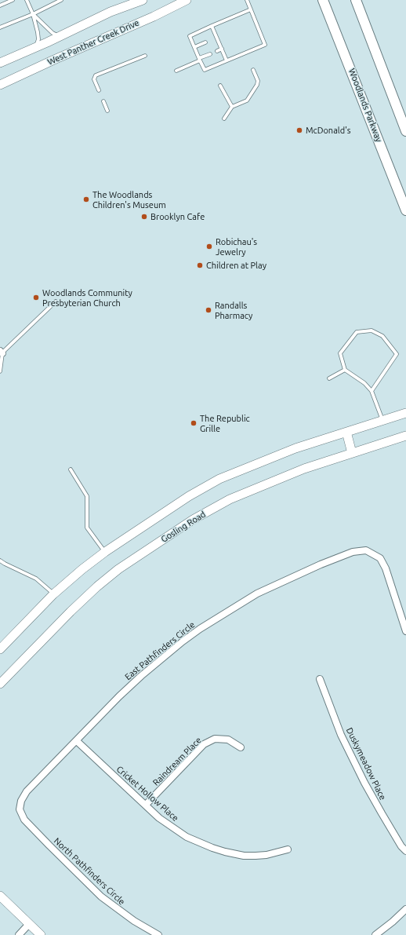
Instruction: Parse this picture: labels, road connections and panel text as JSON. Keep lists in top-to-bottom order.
{
  "streets": {
    "main road": ["West Panther Creek Drive", "Woodlands Parkway", "Gosling Road"],
    "street": [
      "East Pathfinders Circle",
      "Raindream Place",
      "Duskymeadow Place",
      "Cricket Hollow Place",
      "North Pathfinders Circle"
    ]
  },
  "crossings": [
    ["East Pathfinders Circle", "Cricket Hollow Place"],
    ["East Pathfinders Circle", "North Pathfinders Circle"],
    ["Raindream Place", "Cricket Hollow Place"]
  ],
  "places": [
    "McDonald's",
    "The Woodlands Children's Museum",
    "Brooklyn Cafe",
    "Robichau's Jewelry",
    "Children at Play",
    "Woodlands Community Presbyterian Church",
    "Randalls Pharmacy",
    "The Republic Grille"
  ]
}
